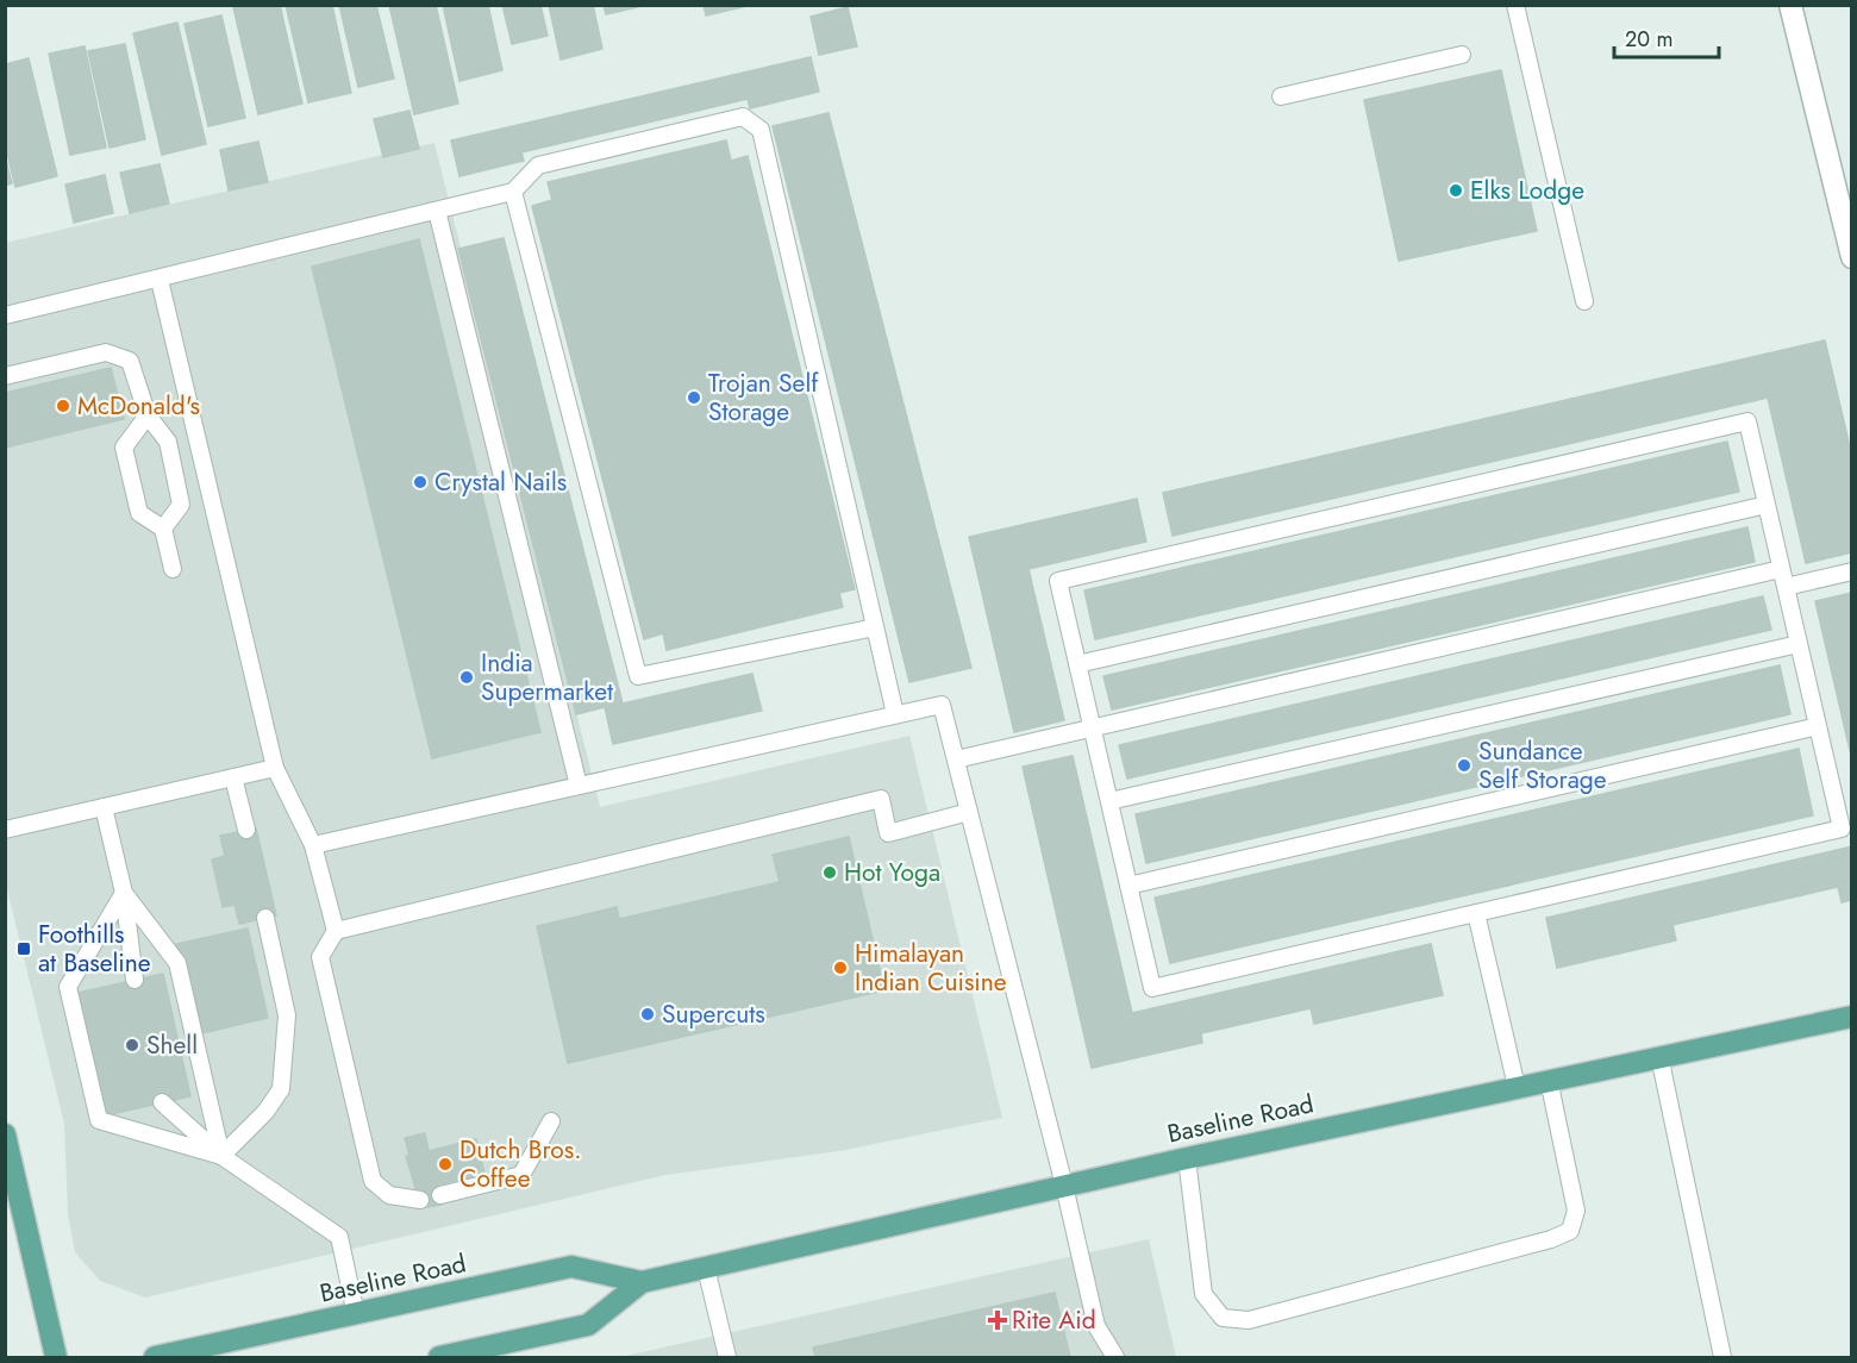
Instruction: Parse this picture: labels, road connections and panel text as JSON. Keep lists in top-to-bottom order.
{
  "streets": {
    "main road": ["Baseline Road"]
  },
  "places": {
    "other": [
      "Elks Lodge",
      "Trojan Self Storage",
      "McDonald's",
      "Crystal Nails",
      "India Supermarket",
      "Sundance Self Storage",
      "Hot Yoga",
      "Himalayan Indian Cuisine",
      "Supercuts",
      "Shell",
      "Dutch Bros. Coffee"
    ],
    "transit": ["Foothills at Baseline"],
    "health": ["Rite Aid"]
  },
  "scale_bar": "20 m"
}
